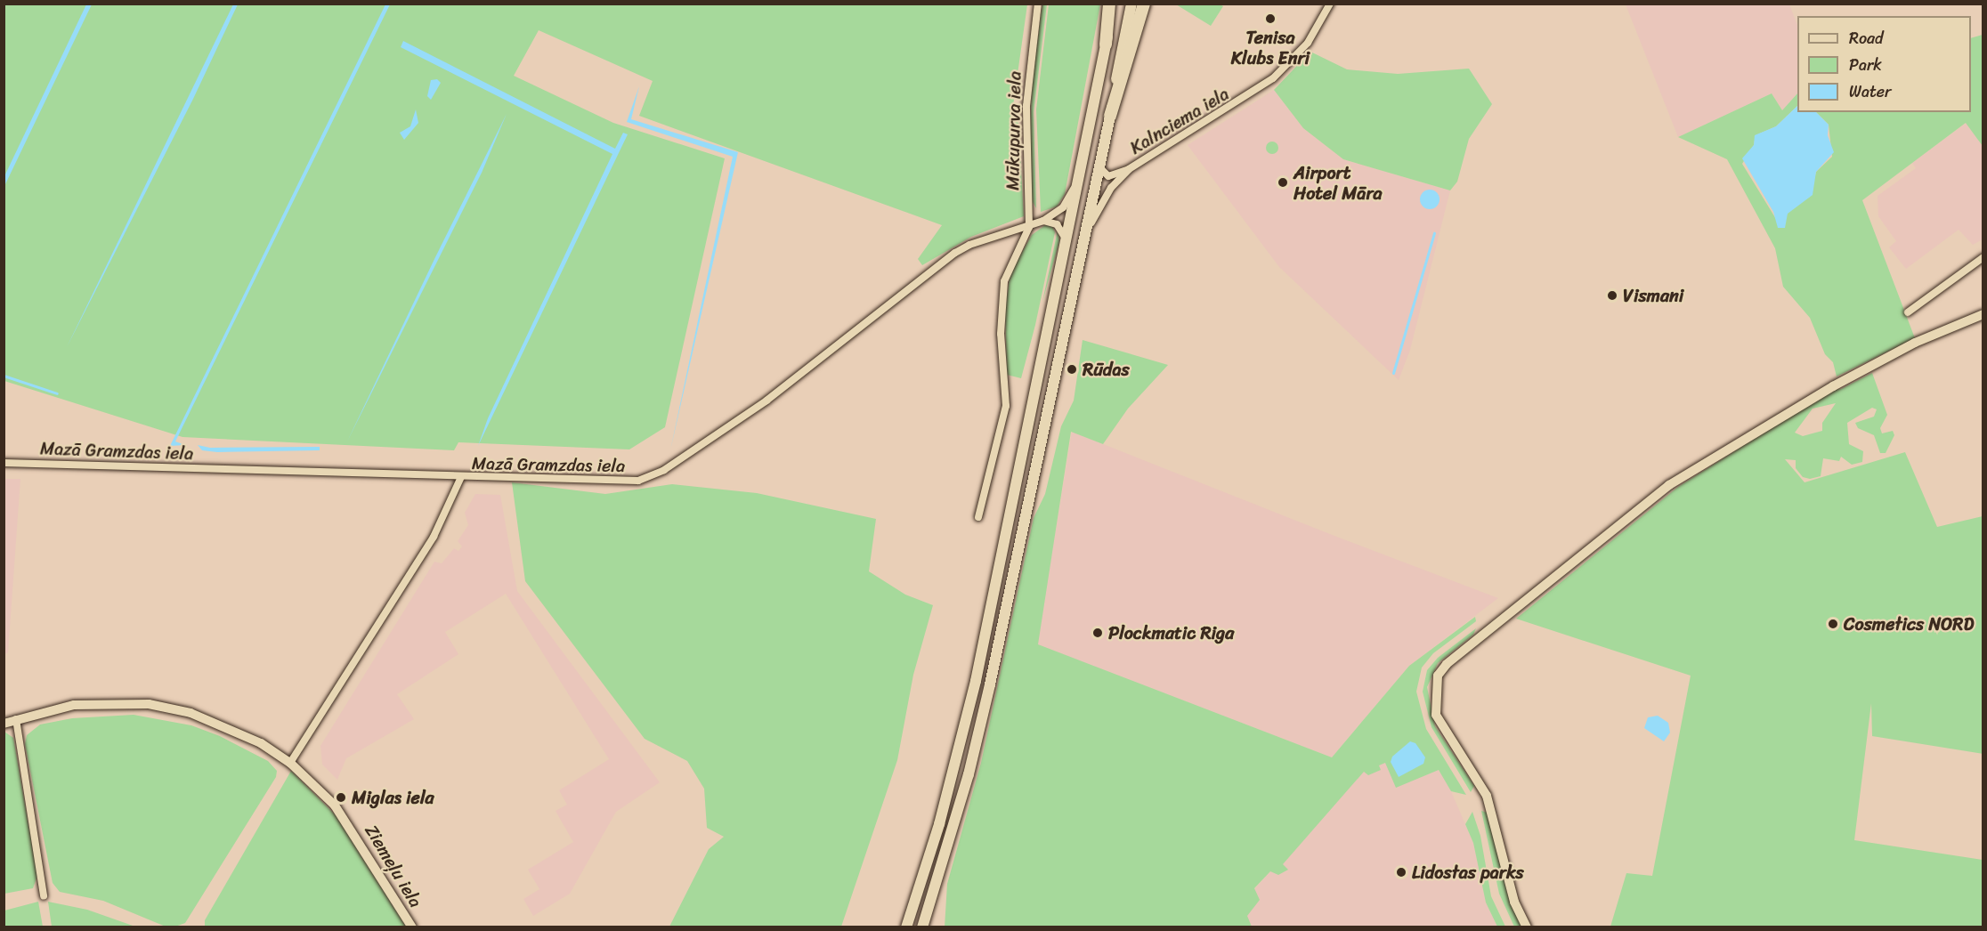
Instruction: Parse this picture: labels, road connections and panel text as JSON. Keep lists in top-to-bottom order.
{
  "streets": {
    "street": [
      "Kalnciema iela",
      "Mūkupurva iela",
      "Mazā Gramzdas iela",
      "Ziemeļu iela"
    ]
  },
  "crossings": [
    ["Mūkupurva iela", "Mazā Gramzdas iela"]
  ],
  "places": [
    "Tenisa Klubs Enri",
    "Airport Hotel Māra",
    "Vismani",
    "Rūdas",
    "Cosmetics NORD",
    "Plockmatic Riga",
    "Miglas iela",
    "Lidostas parks"
  ],
  "legend": ["Road", "Park", "Water"]
}
